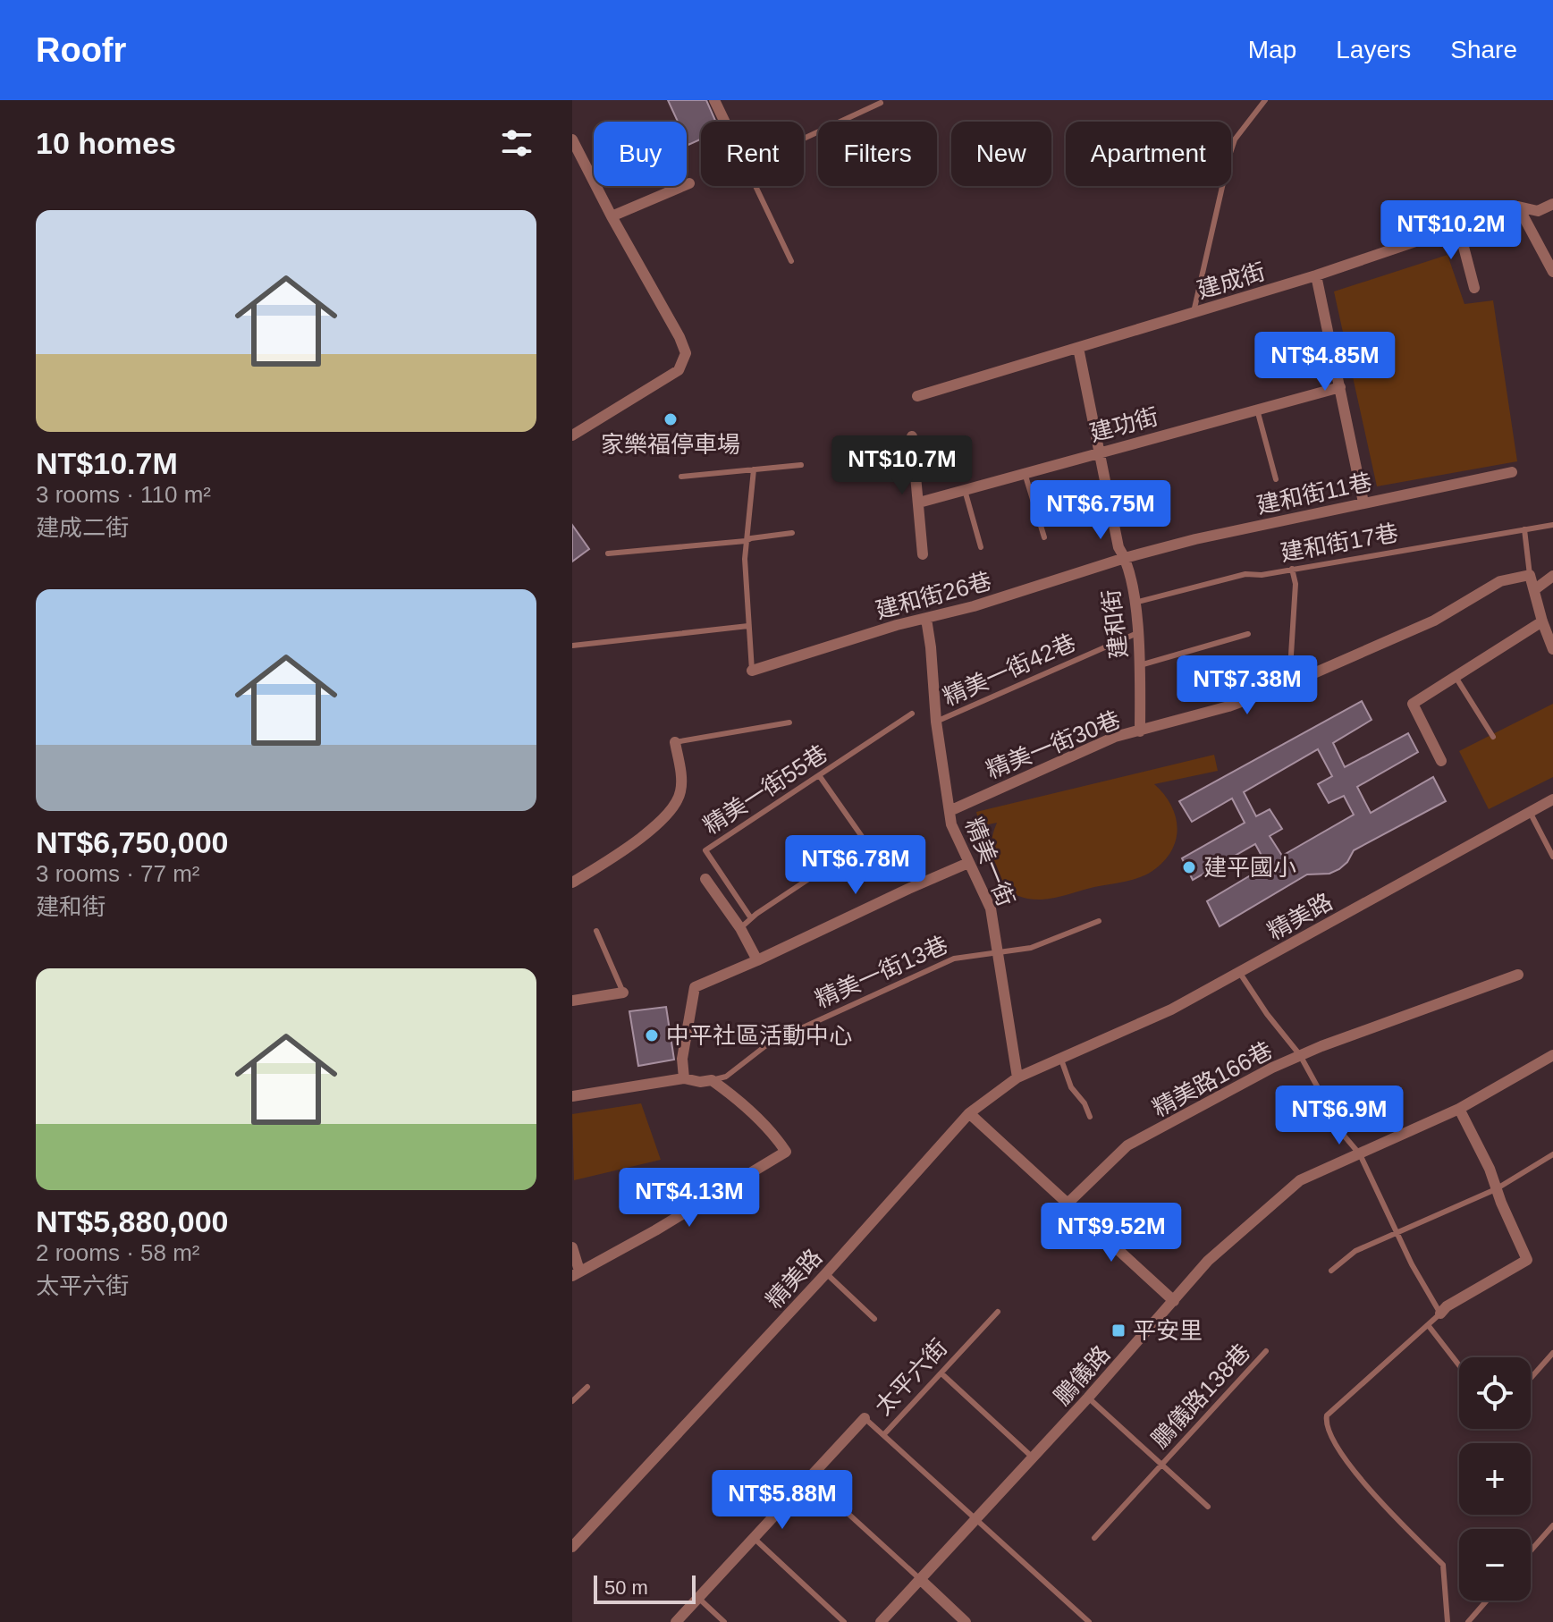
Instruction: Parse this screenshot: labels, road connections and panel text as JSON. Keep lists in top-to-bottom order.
{
  "streets": {
    "street": [
      "建成街",
      "建功街",
      "建和街11巷",
      "建和街26巷",
      "建和街",
      "精美一街30巷",
      "精美一街",
      "精美路",
      "精美路166巷",
      "鵬儀路",
      "太平六街"
    ],
    "lane": [
      "建和街17巷",
      "精美一街42巷",
      "精美一街55巷",
      "精美一街13巷",
      "鵬儀路138巷"
    ]
  },
  "crossings": [
    ["建成街", "建和街"],
    ["建功街", "建和街"],
    ["建和街11巷", "建和街26巷"],
    ["建和街11巷", "建和街"],
    ["建和街17巷", "建和街"],
    ["建和街26巷", "建和街"],
    ["建和街26巷", "精美一街"],
    ["建和街", "精美一街42巷"],
    ["建和街", "精美一街30巷"],
    ["精美一街42巷", "精美一街"],
    ["精美一街30巷", "精美一街"],
    ["精美一街", "精美路"],
    ["精美一街", "精美一街13巷"],
    ["鵬儀路", "鵬儀路138巷"]
  ],
  "places": {
    "other": ["家樂福停車場", "建平國小", "中平社區活動中心"],
    "transit": ["平安里"]
  },
  "scale_bar": "50 m",
  "page": {
    "header": "Roofr",
    "nav": ["Map", "Layers", "Share"],
    "heading": "10 homes",
    "chip": [
      "Buy",
      "Rent",
      "Filters",
      "New",
      "Apartment"
    ],
    "list": [
      {
        "name": "NT$10.7M",
        "note": "3 rooms · 110 m² · 建成二街"
      },
      {
        "name": "NT$6,750,000",
        "note": "3 rooms · 77 m² · 建和街"
      },
      {
        "name": "NT$5,880,000",
        "note": "2 rooms · 58 m² · 太平六街"
      }
    ],
    "price": [
      "NT$10.2M",
      "NT$4.85M",
      "NT$10.7M",
      "NT$6.75M",
      "NT$7.38M",
      "NT$6.78M",
      "NT$6.9M",
      "NT$4.13M",
      "NT$9.52M",
      "NT$5.88M"
    ],
    "map_buttons": ["+", "−"],
    "scale": "50 m"
  }
}
